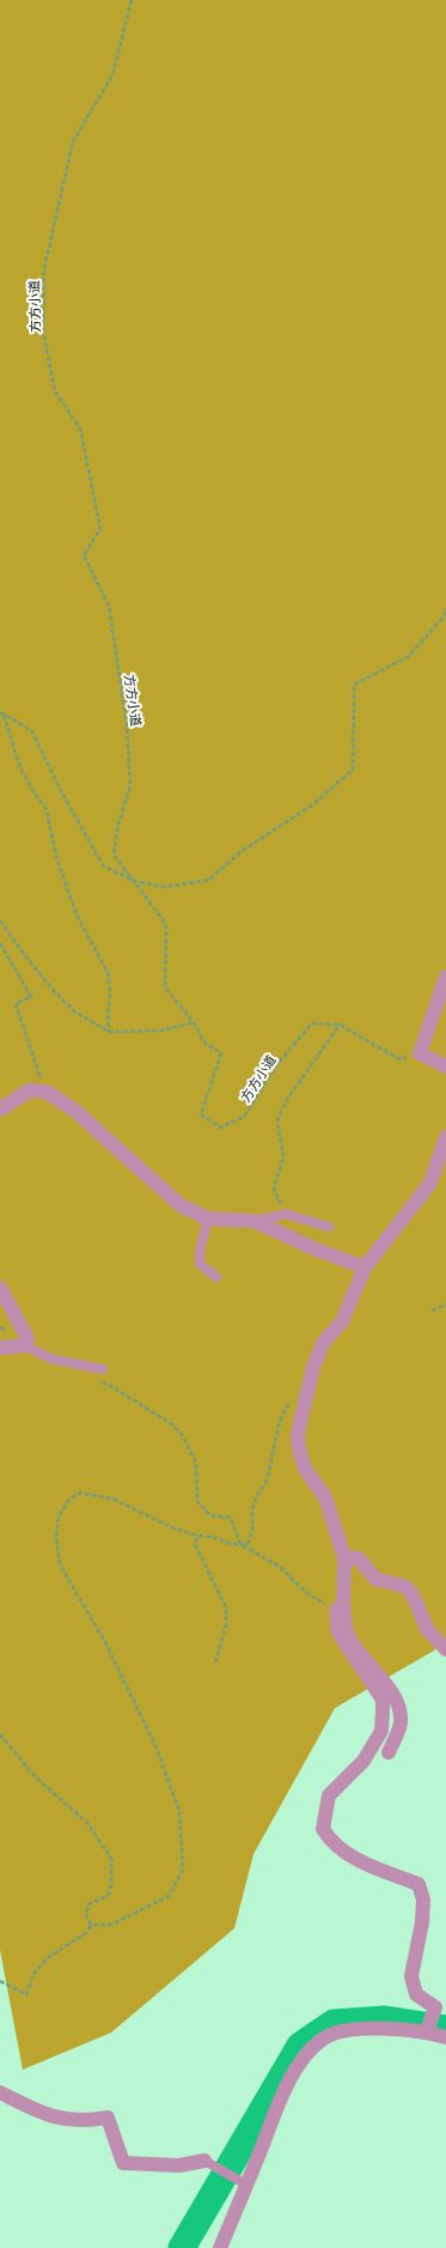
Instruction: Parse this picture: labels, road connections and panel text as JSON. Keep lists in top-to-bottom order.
{
  "streets": {
    "path": ["方方小道"]
  }
}
